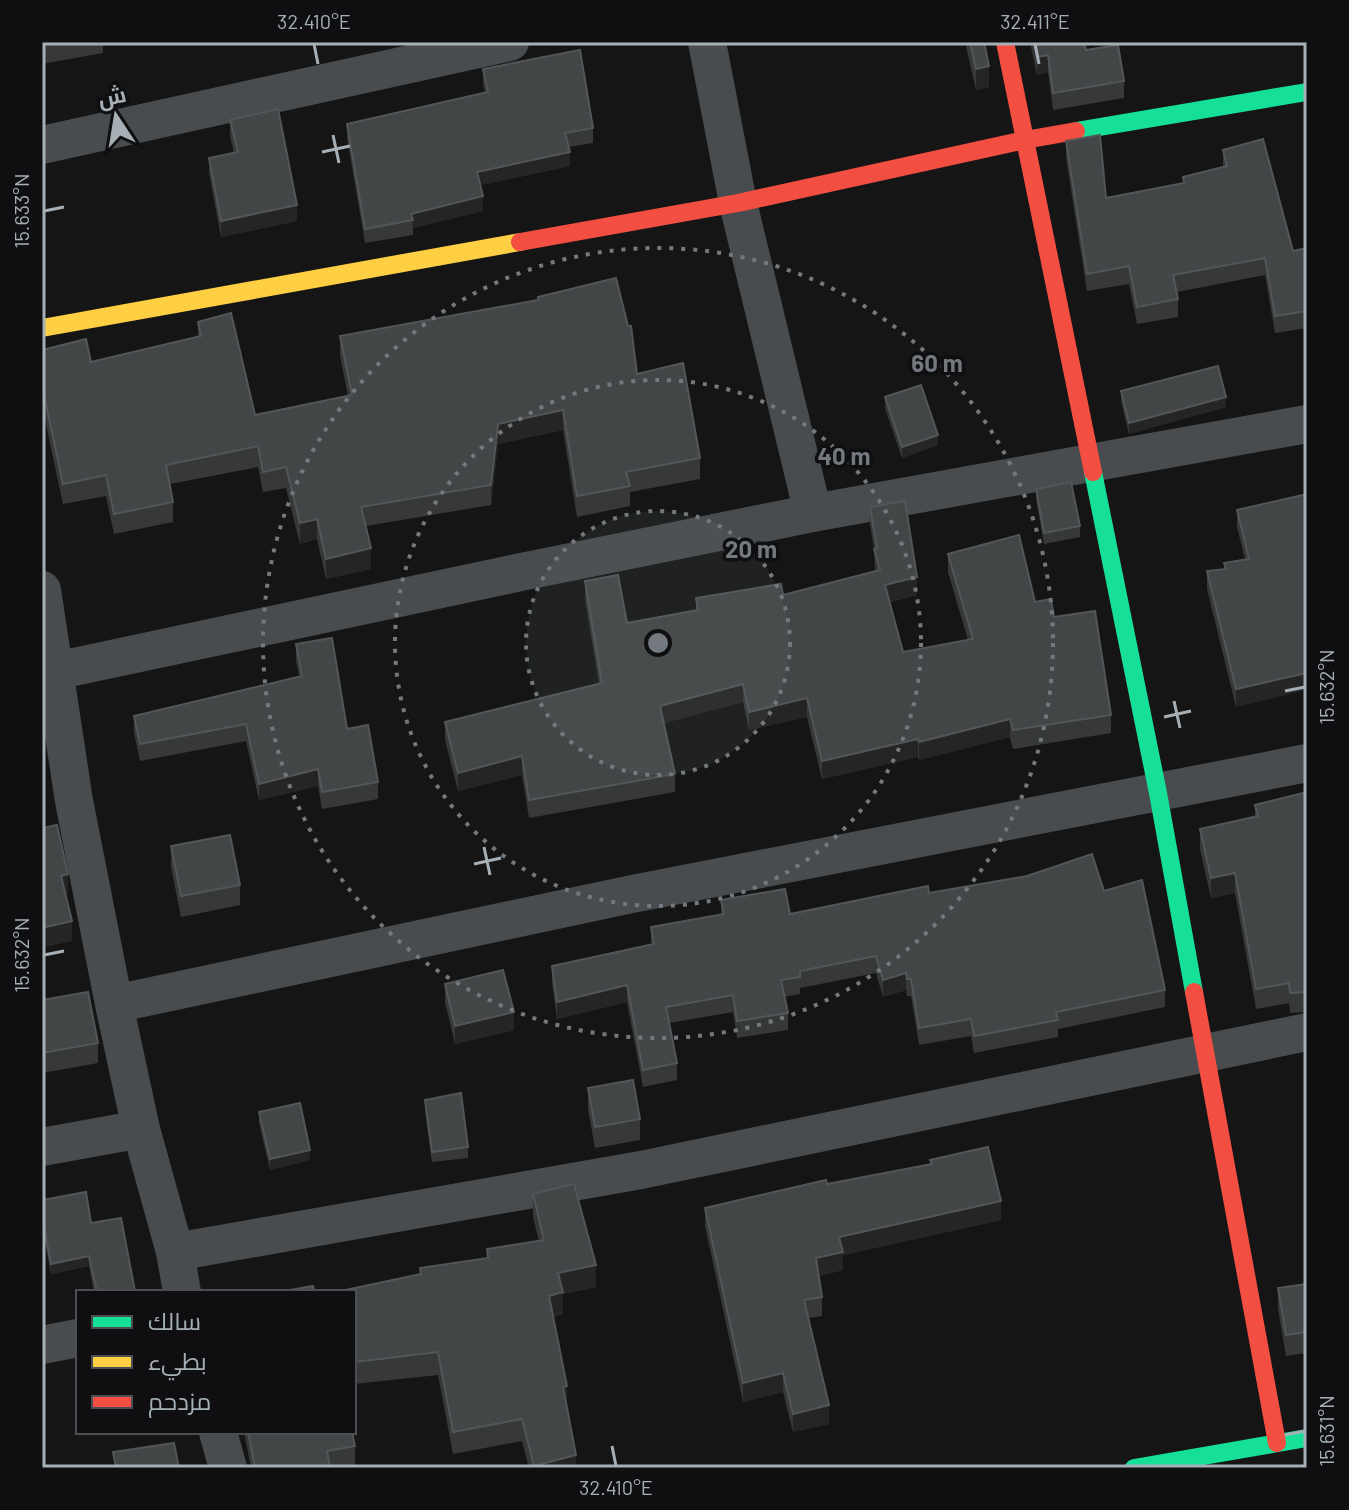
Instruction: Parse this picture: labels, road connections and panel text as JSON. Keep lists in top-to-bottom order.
{
  "legend": ["سالك", "بطيء", "مزدحم"],
  "north": "top",
  "coordinates": [
    "32.410°E",
    "32.411°E",
    "15.633°N",
    "15.632°N",
    "15.631°N"
  ],
  "rings": ["60 m", "40 m", "20 m"]
}
